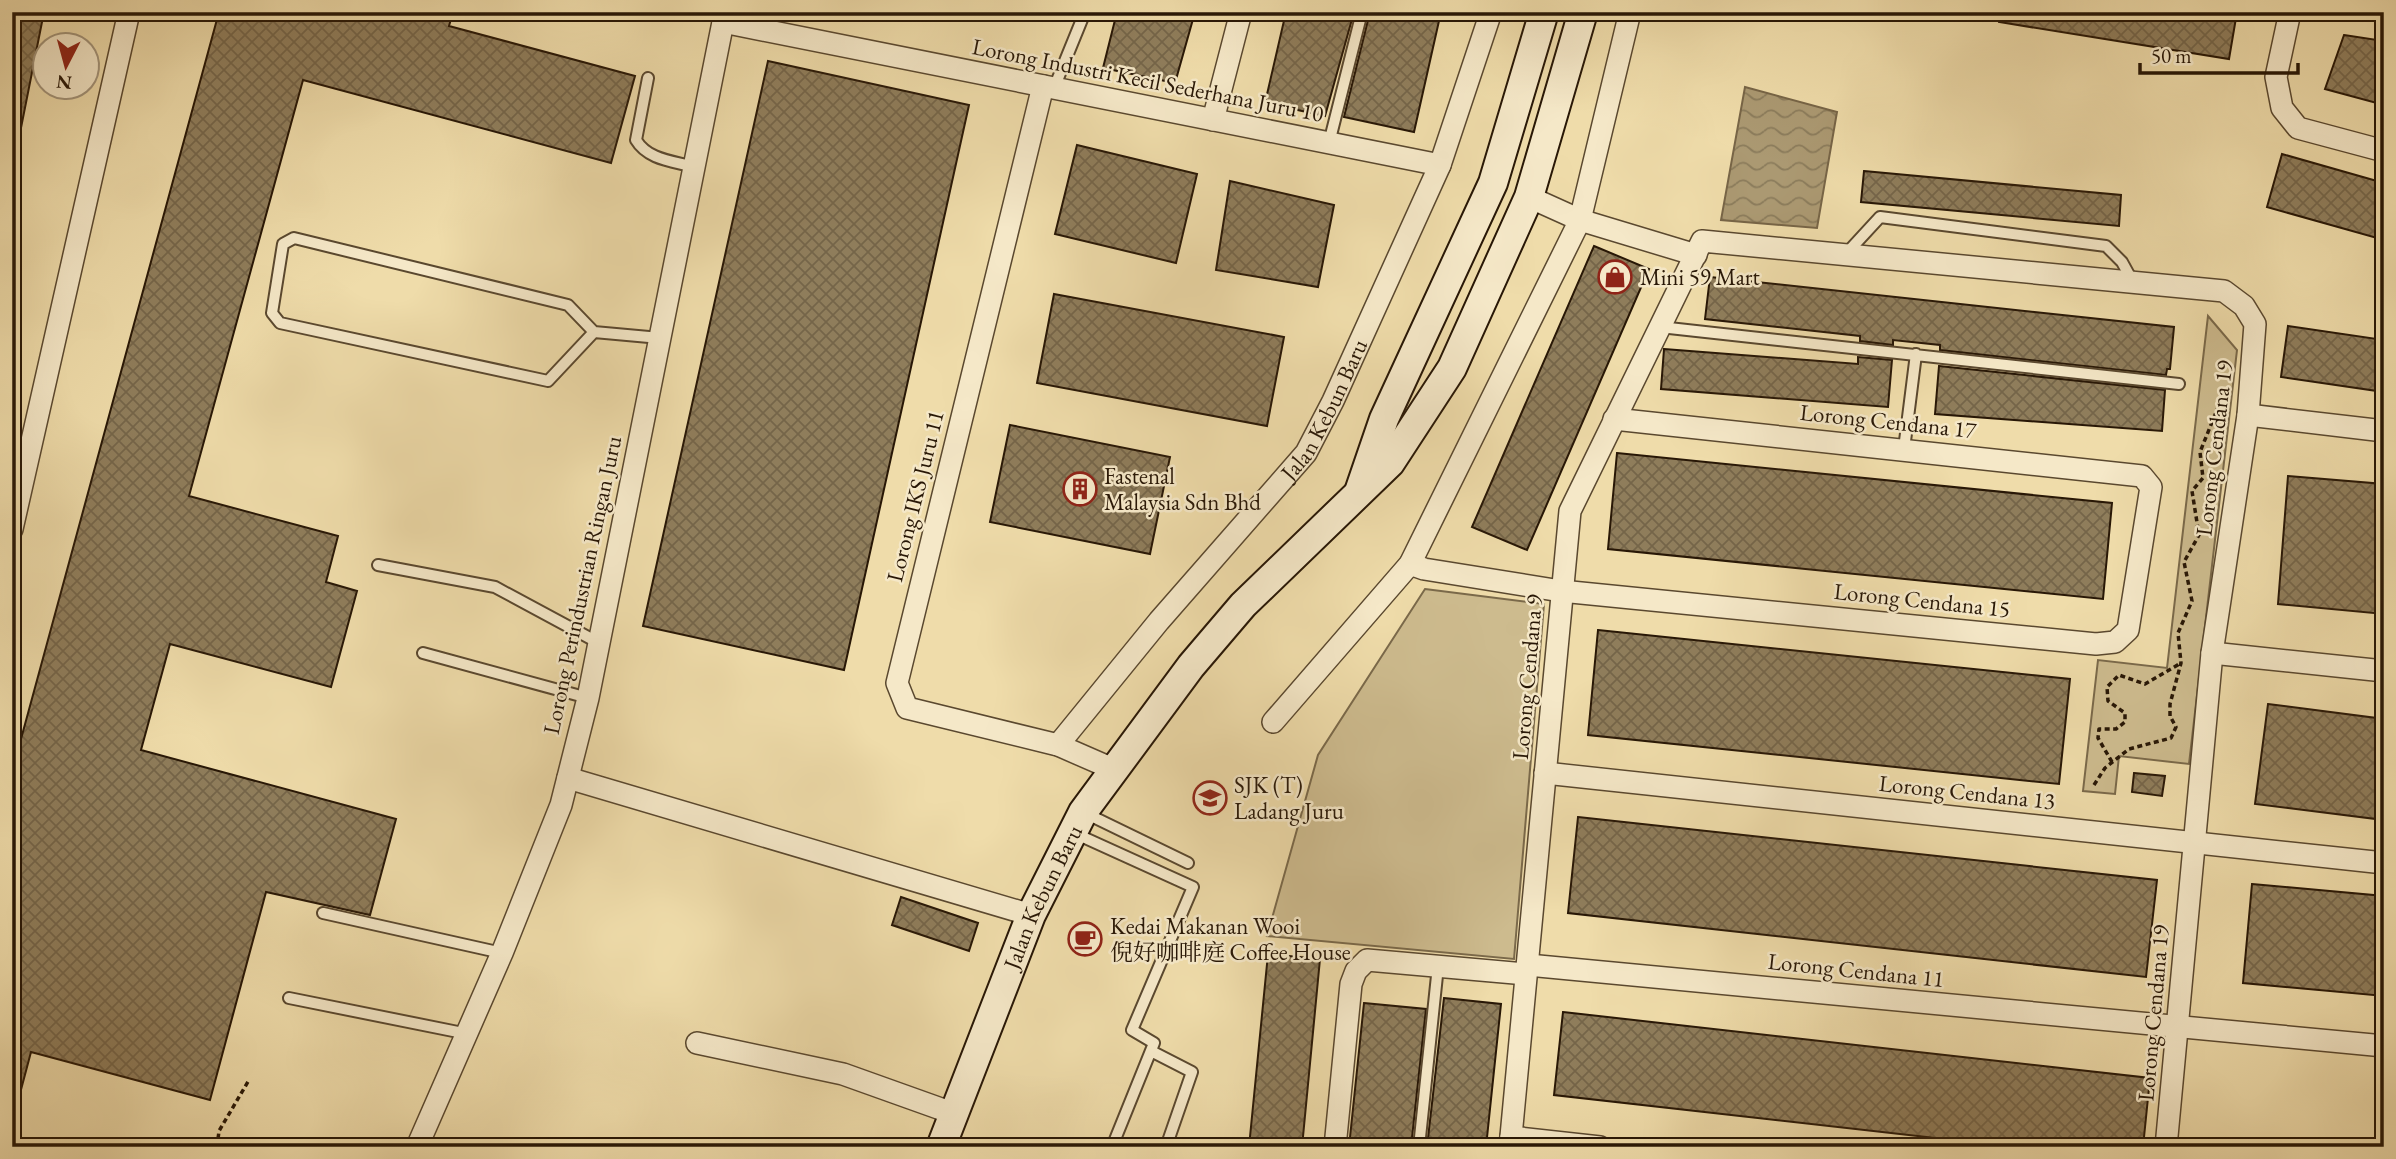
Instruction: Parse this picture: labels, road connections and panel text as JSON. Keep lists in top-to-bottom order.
{
  "streets": {
    "street": [
      "Lorong Industri Kecil Sederhana Juru 10",
      "Jalan Kebun Baru",
      "Lorong Cendana 17",
      "Lorong Cendana 19",
      "Lorong IKS Juru 11",
      "Lorong Perindustrian Ringan Juru",
      "Lorong Cendana 15",
      "Lorong Cendana 9",
      "Lorong Cendana 13",
      "Lorong Cendana 11"
    ]
  },
  "crossings": [
    ["Lorong Industri Kecil Sederhana Juru 10", "Jalan Kebun Baru"],
    ["Lorong Industri Kecil Sederhana Juru 10", "Lorong IKS Juru 11"],
    ["Lorong Industri Kecil Sederhana Juru 10", "Lorong Perindustrian Ringan Juru"],
    ["Jalan Kebun Baru", "Lorong Cendana 19"],
    ["Jalan Kebun Baru", "Lorong IKS Juru 11"],
    ["Lorong Cendana 17", "Lorong Cendana 15"],
    ["Lorong Cendana 17", "Lorong Cendana 9"],
    ["Lorong Cendana 19", "Lorong Cendana 9"],
    ["Lorong Cendana 19", "Lorong Cendana 13"],
    ["Lorong Cendana 19", "Lorong Cendana 11"],
    ["Lorong Cendana 15", "Lorong Cendana 9"],
    ["Lorong Cendana 9", "Lorong Cendana 13"],
    ["Lorong Cendana 9", "Lorong Cendana 11"]
  ],
  "places": {
    "shop": ["Mini 59 Mart"],
    "building": ["Fastenal Malaysia Sdn Bhd"],
    "school or university": ["SJK (T) Ladang Juru"],
    "cafe": ["Kedai Makanan Wooi 倪好咖啡庭 Coffee House"]
  },
  "scale_bar": "50 m",
  "north": "bottom"
}
